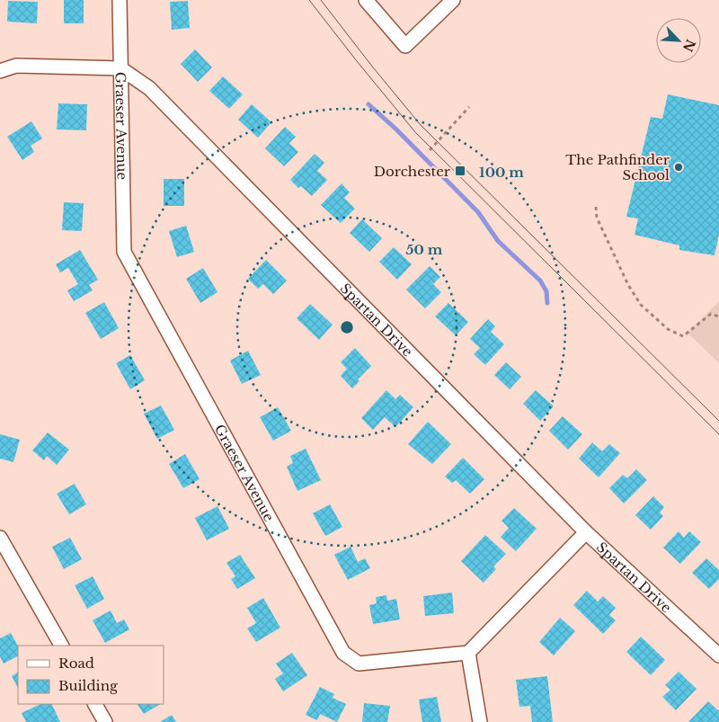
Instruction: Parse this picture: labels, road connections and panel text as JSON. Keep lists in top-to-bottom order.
{
  "streets": {
    "street": ["Graeser Avenue", "Spartan Drive"]
  },
  "crossings": [
    ["Graeser Avenue", "Spartan Drive"]
  ],
  "places": {
    "other": ["The Pathfinder School"],
    "transit": ["Dorchester"]
  },
  "legend": ["Road", "Building"],
  "north": "bottom right",
  "rings": ["100 m", "50 m"]
}
